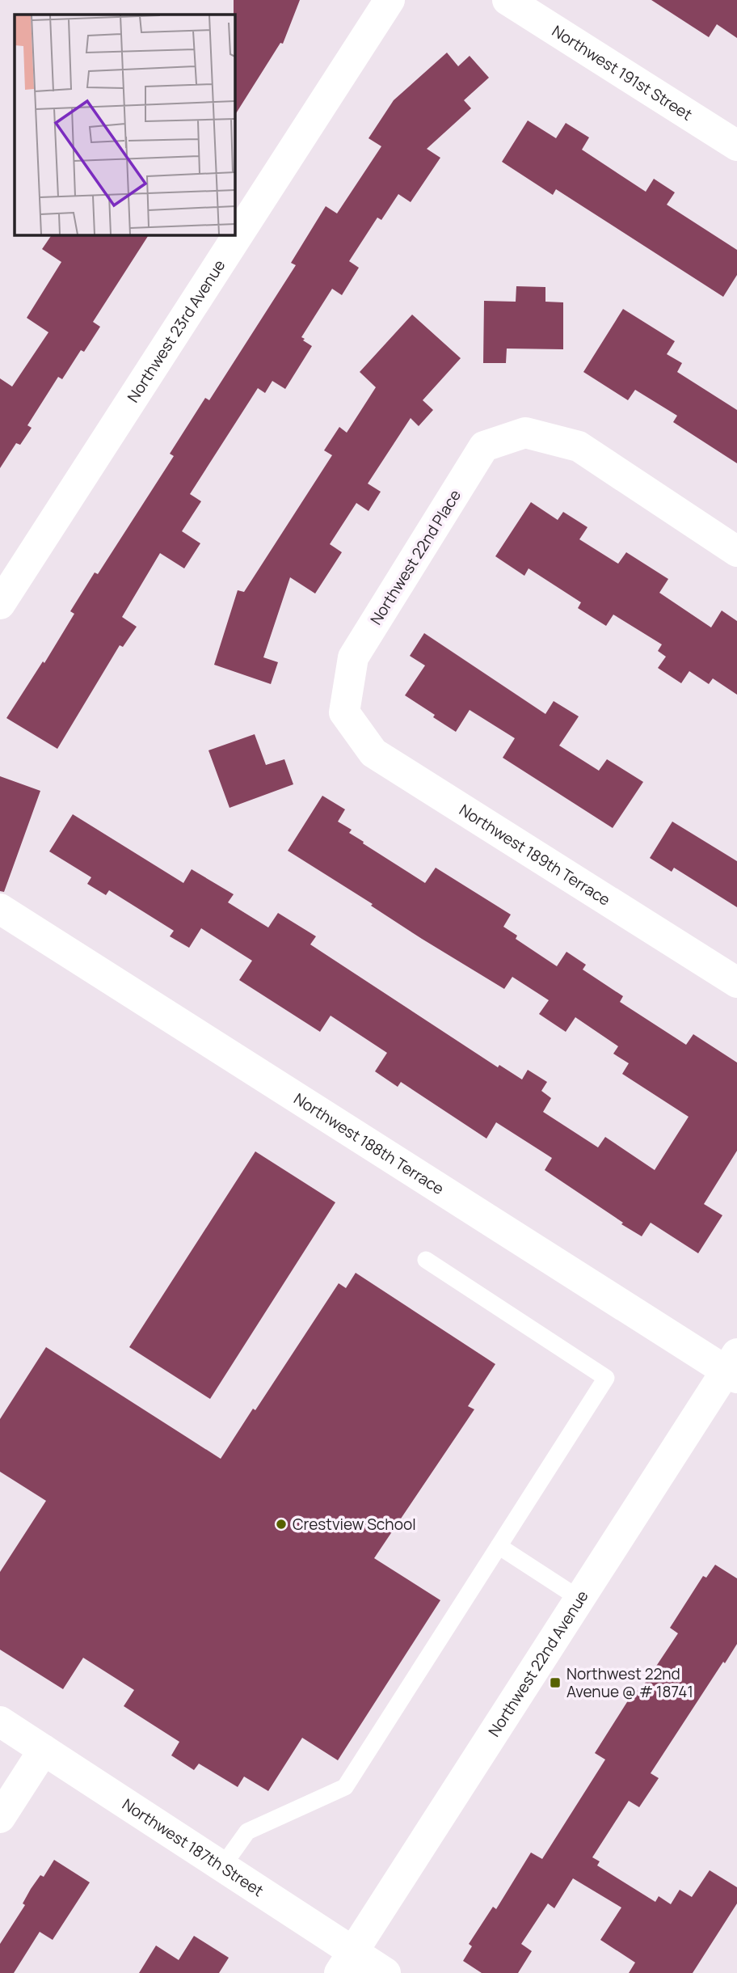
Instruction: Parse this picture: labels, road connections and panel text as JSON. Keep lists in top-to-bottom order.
{
  "streets": {
    "street": [
      "Northwest 191st Street",
      "Northwest 23rd Avenue",
      "Northwest 22nd Place",
      "Northwest 189th Terrace",
      "Northwest 188th Terrace",
      "Northwest 22nd Avenue",
      "Northwest 187th Street"
    ]
  },
  "crossings": [
    ["Northwest 22nd Place", "Northwest 189th Terrace"],
    ["Northwest 188th Terrace", "Northwest 22nd Avenue"],
    ["Northwest 22nd Avenue", "Northwest 187th Street"]
  ],
  "places": {
    "other": ["Crestview School"],
    "transit": ["Northwest 22nd Avenue @ # 18741"]
  }
}
